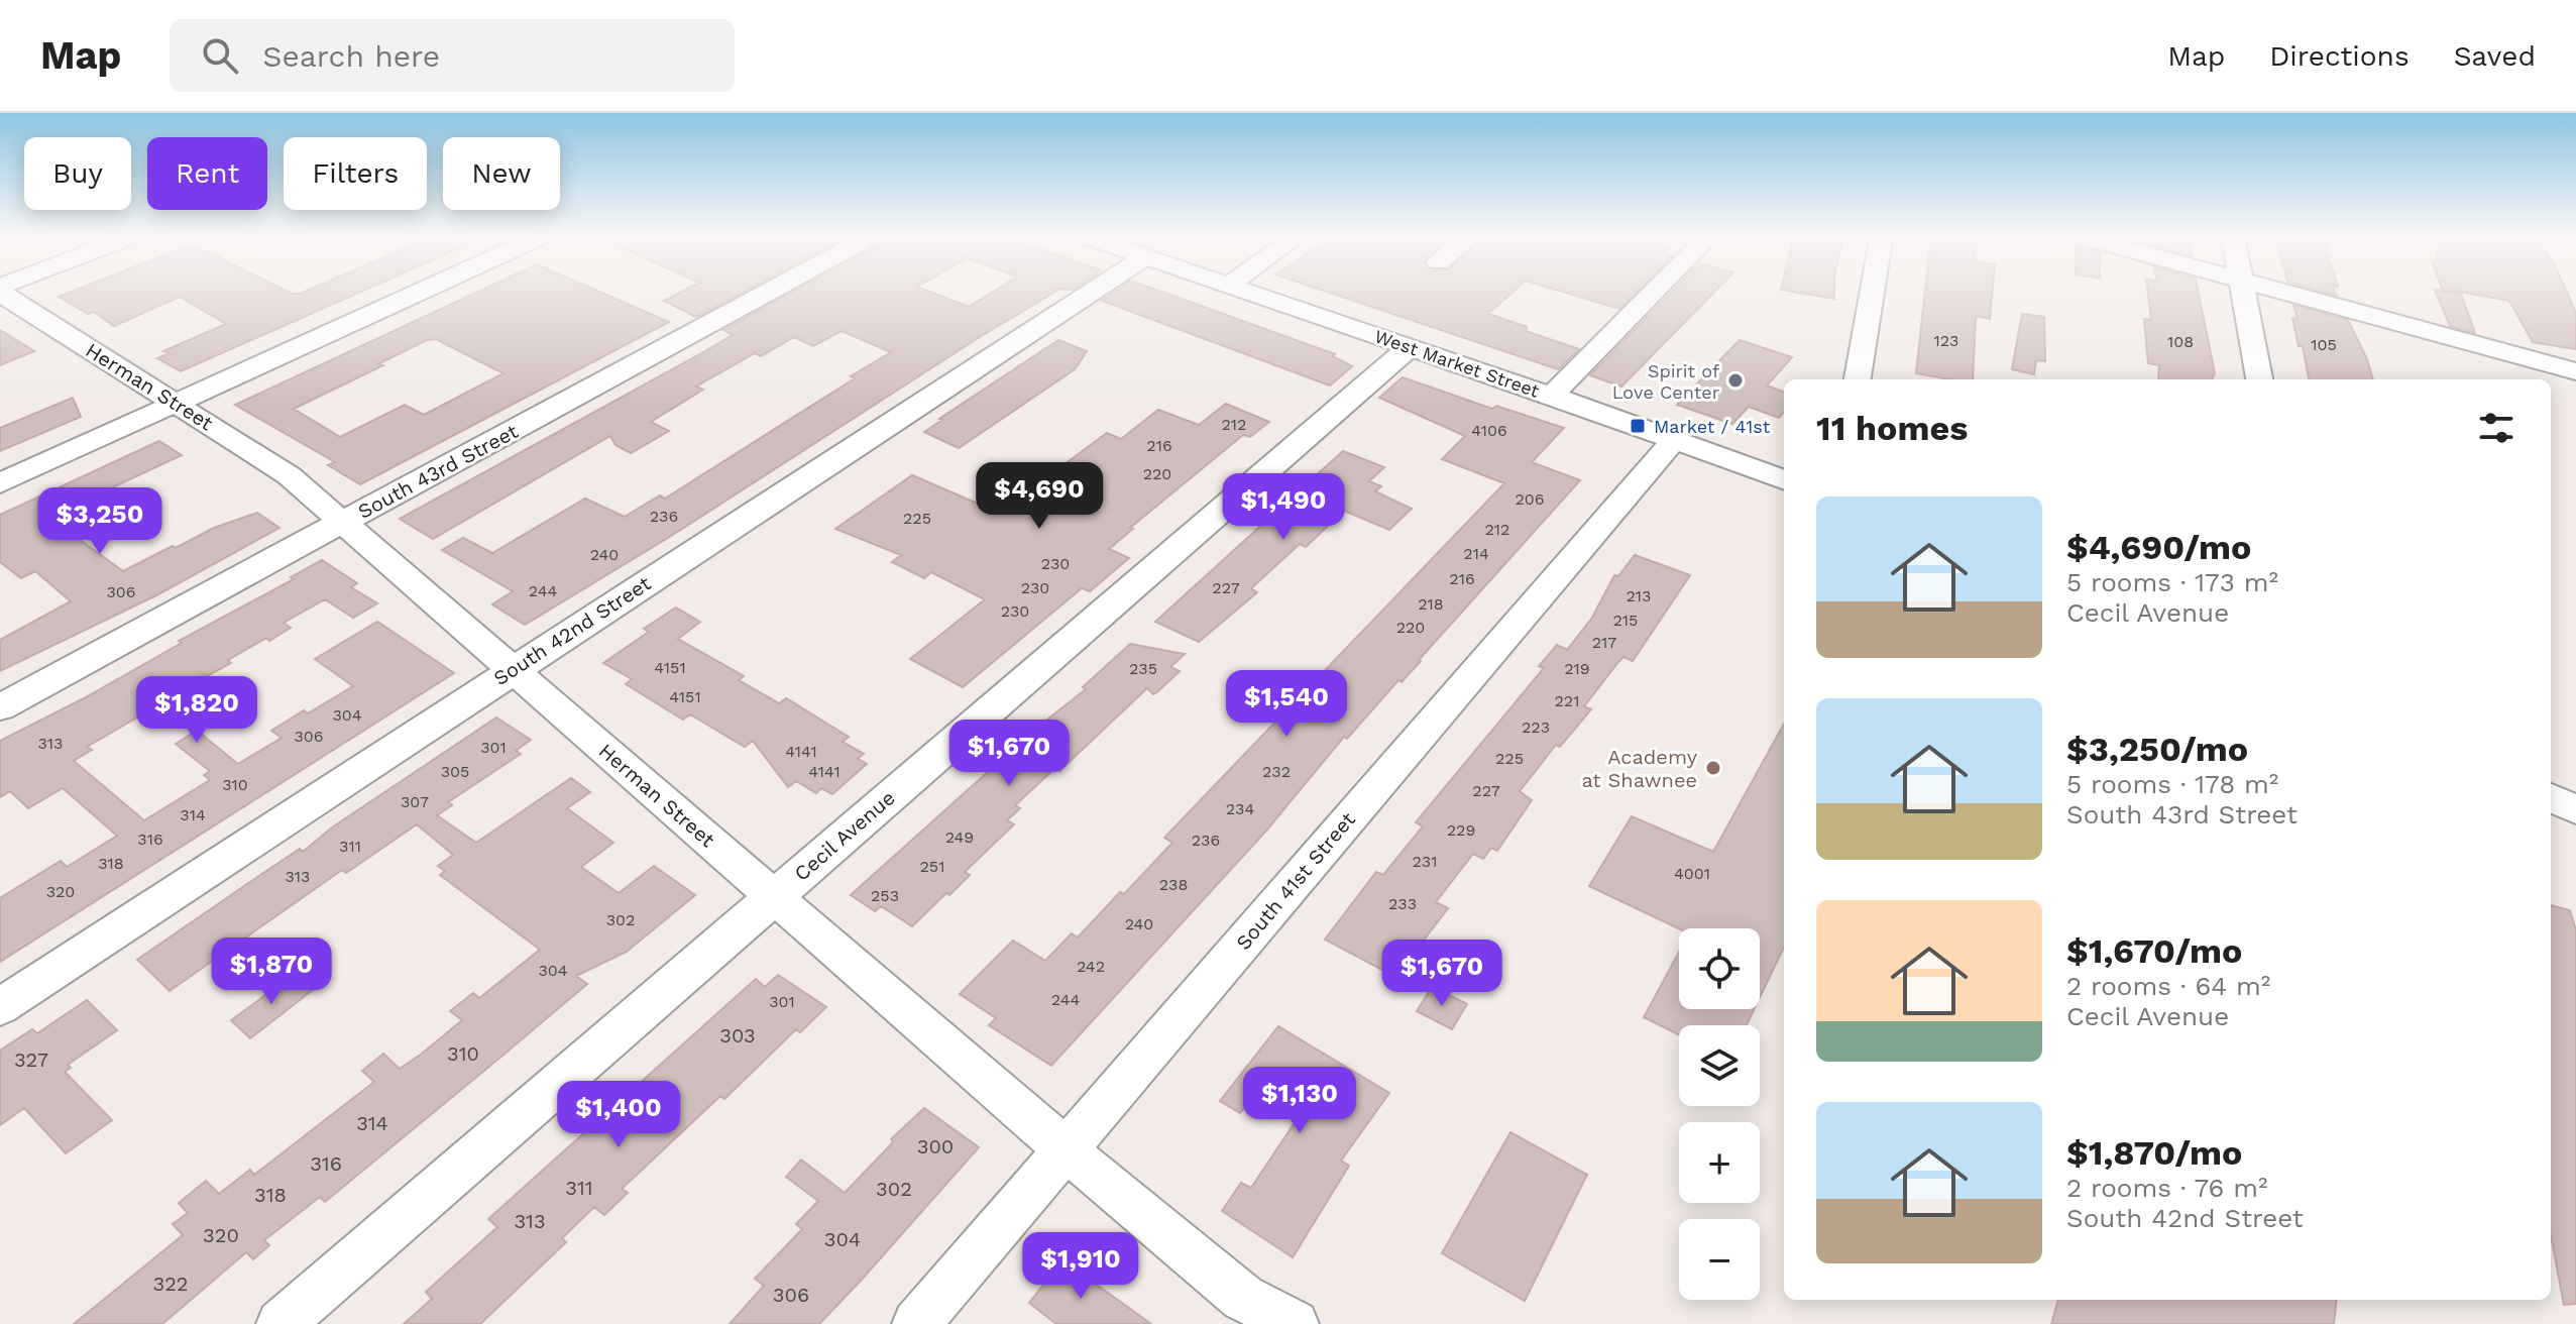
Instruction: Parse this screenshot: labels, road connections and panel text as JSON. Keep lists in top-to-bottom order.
{
  "streets": {
    "street": [
      "West Market Street",
      "Herman Street",
      "South 43rd Street",
      "South 42nd Street",
      "Cecil Avenue",
      "South 41st Street"
    ]
  },
  "crossings": [
    ["West Market Street", "Cecil Avenue"],
    ["West Market Street", "South 41st Street"],
    ["Herman Street", "South 43rd Street"],
    ["Herman Street", "South 42nd Street"],
    ["Herman Street", "Cecil Avenue"],
    ["Herman Street", "South 41st Street"]
  ],
  "places": {
    "other": ["Spirit of Love Center", "Academy at Shawnee"],
    "transit": ["Market / 41st"]
  },
  "house_numbers": [
    "123",
    "108",
    "105",
    "212",
    "4106",
    "216",
    "220",
    "206",
    "236",
    "225",
    "212",
    "214",
    "240",
    "230",
    "216",
    "230",
    "227",
    "244",
    "306",
    "213",
    "218",
    "230",
    "215",
    "220",
    "217",
    "4151",
    "235",
    "219",
    "4151",
    "221",
    "304",
    "223",
    "306",
    "313",
    "301",
    "4141",
    "225",
    "305",
    "4141",
    "232",
    "310",
    "227",
    "307",
    "234",
    "314",
    "229",
    "249",
    "316",
    "236",
    "311",
    "231",
    "318",
    "251",
    "4001",
    "313",
    "238",
    "320",
    "253",
    "233",
    "302",
    "240",
    "242",
    "304",
    "244",
    "301",
    "303",
    "310",
    "327",
    "314",
    "300",
    "316",
    "311",
    "302",
    "318",
    "313",
    "320",
    "304",
    "322",
    "306"
  ],
  "page": {
    "header": "Map",
    "search": "Search here",
    "nav": ["Map", "Directions", "Saved"],
    "chip": [
      "Buy",
      "Rent",
      "Filters",
      "New"
    ],
    "heading": "11 homes",
    "price": [
      "$4,690",
      "$1,490",
      "$3,250",
      "$1,540",
      "$1,820",
      "$1,670",
      "$1,870",
      "$1,670",
      "$1,130",
      "$1,400",
      "$1,910"
    ],
    "list": [
      {
        "name": "$4,690/mo",
        "note": "5 rooms · 173 m² · Cecil Avenue"
      },
      {
        "name": "$3,250/mo",
        "note": "5 rooms · 178 m² · South 43rd Street"
      },
      {
        "name": "$1,670/mo",
        "note": "2 rooms · 64 m² · Cecil Avenue"
      },
      {
        "name": "$1,870/mo",
        "note": "2 rooms · 76 m² · South 42nd Street"
      }
    ],
    "map_buttons": ["+", "−"]
  }
}
